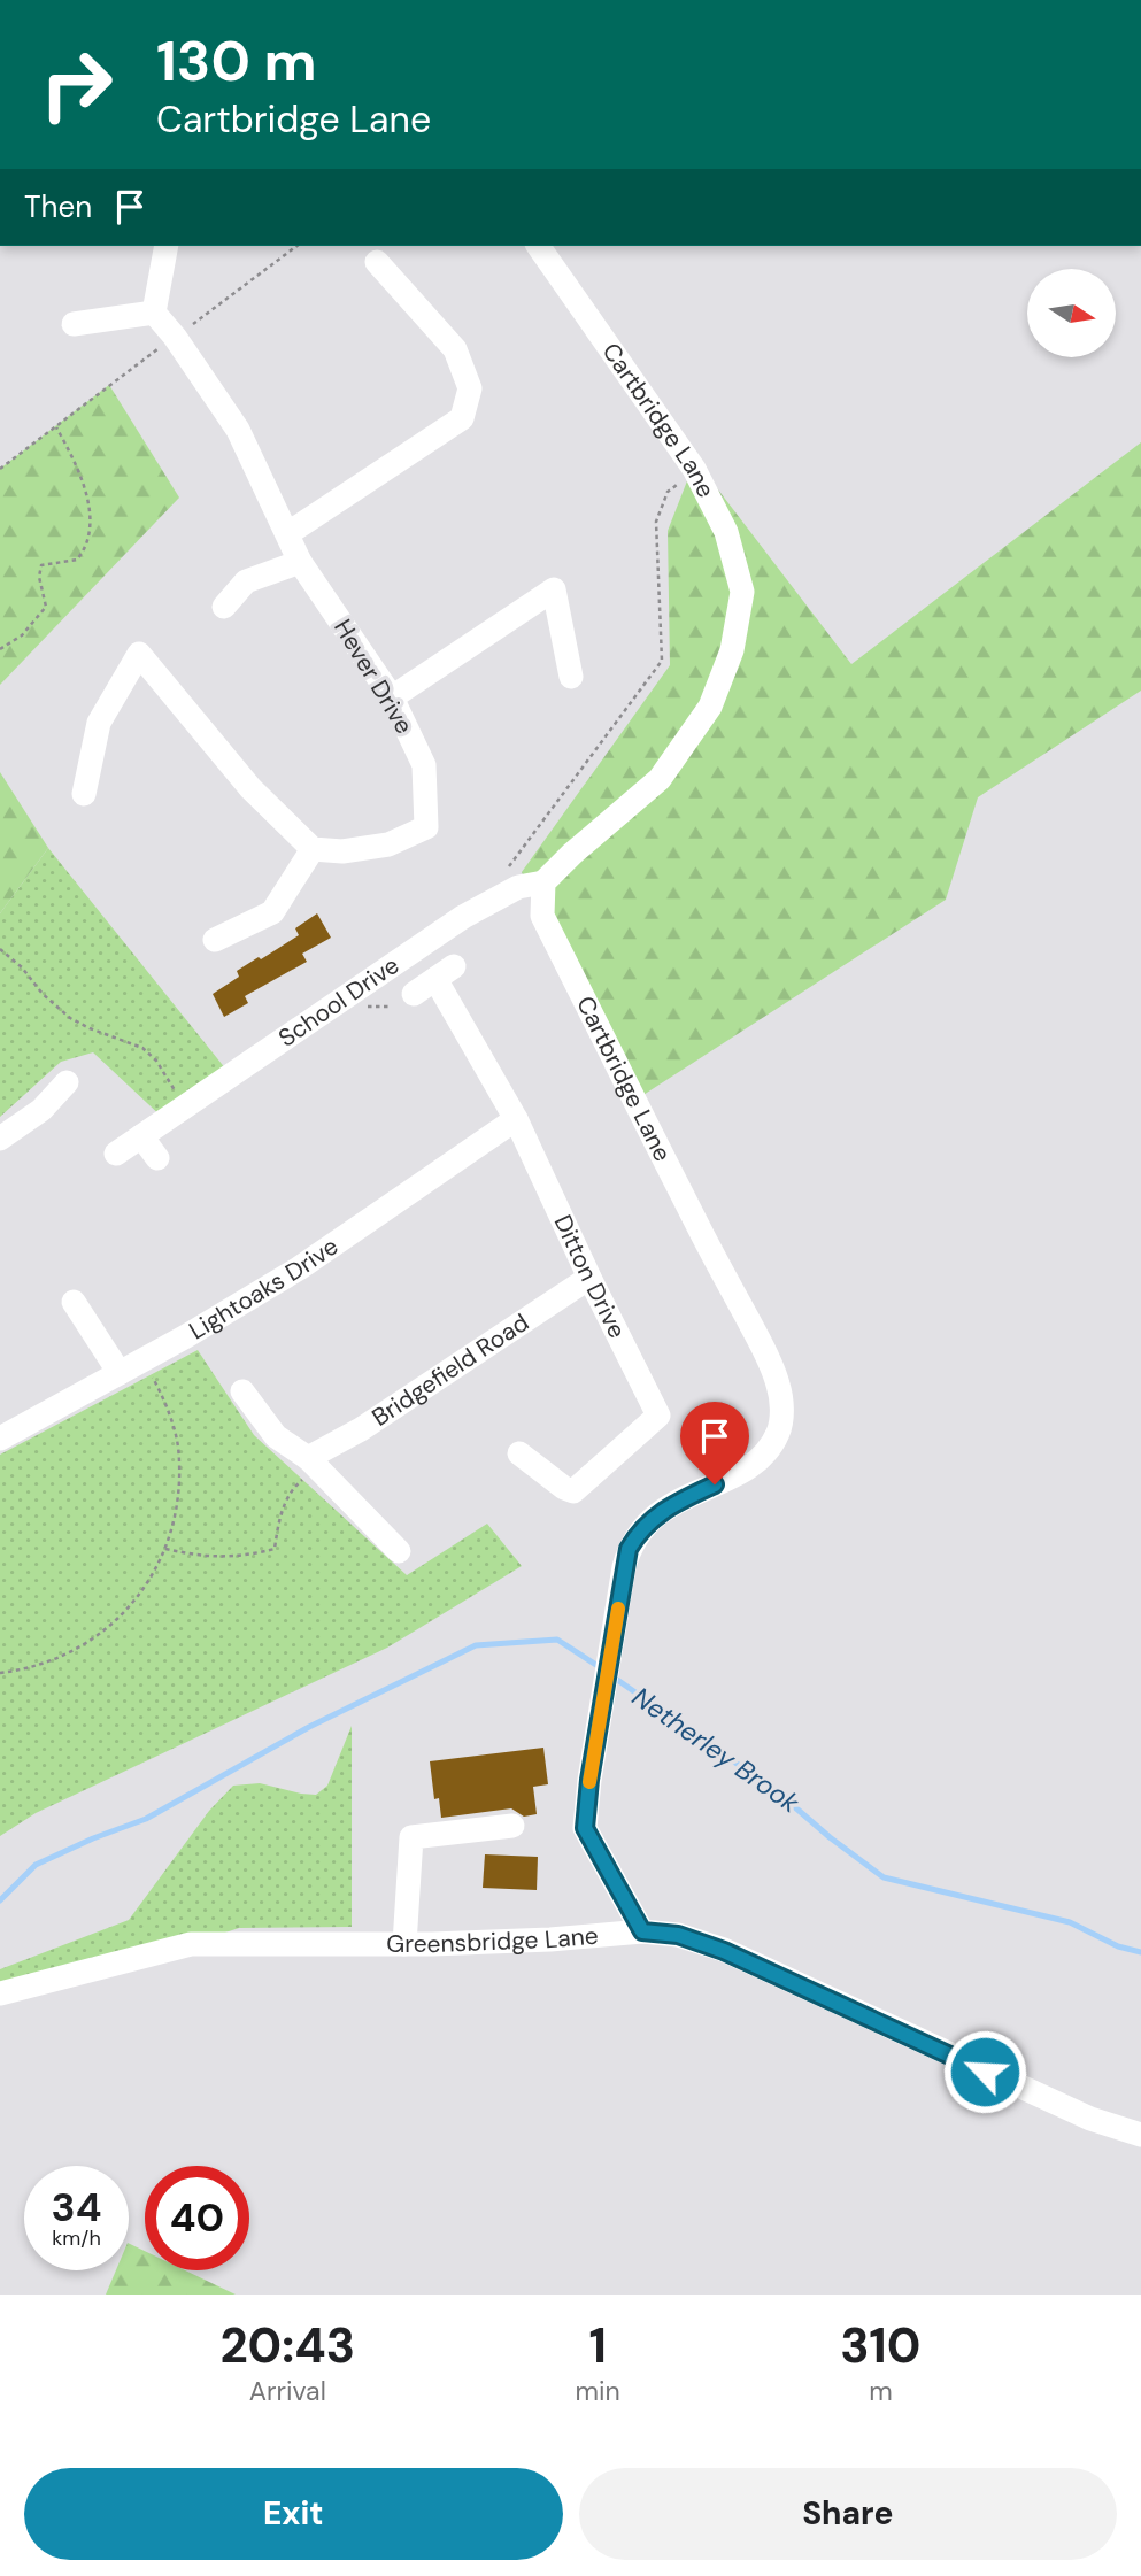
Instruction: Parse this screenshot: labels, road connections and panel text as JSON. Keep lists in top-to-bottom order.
{
  "streets": {
    "street": [
      "Cartbridge Lane",
      "Hever Drive",
      "School Drive",
      "Ditton Drive",
      "Lightoaks Drive",
      "Bridgefield Road",
      "Greensbridge Lane"
    ]
  },
  "crossings": [
    ["Cartbridge Lane", "School Drive"],
    ["Cartbridge Lane", "Greensbridge Lane"],
    ["Ditton Drive", "Lightoaks Drive"],
    ["Ditton Drive", "Bridgefield Road"]
  ],
  "water": ["Netherley Brook"],
  "north": "right",
  "page": {
    "turn": ["130 m", "Cartbridge Lane"],
    "then": "Then",
    "speed": "34 km/h",
    "limit": "40",
    "eta": [
      "20:43",
      "Arrival",
      "1",
      "min",
      "310",
      "m"
    ],
    "buttons": ["Exit", "Share"]
  }
}
